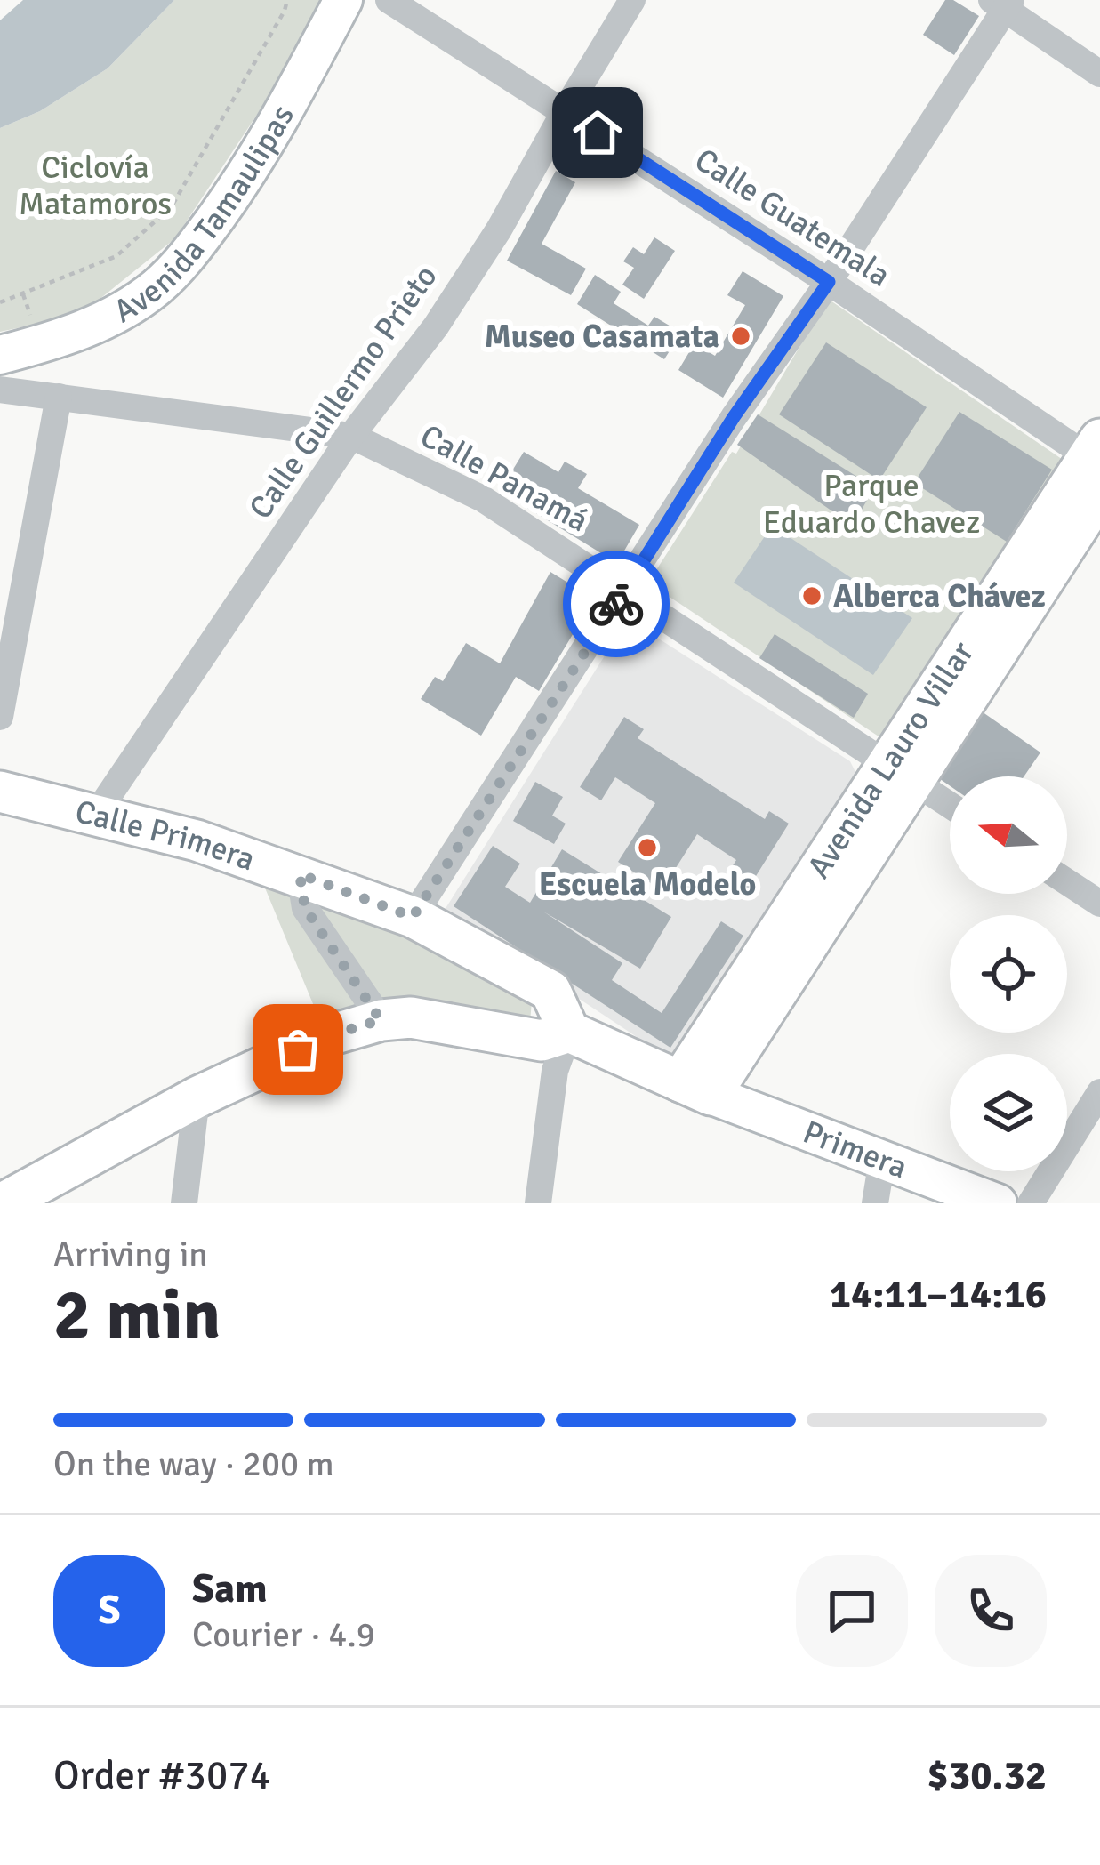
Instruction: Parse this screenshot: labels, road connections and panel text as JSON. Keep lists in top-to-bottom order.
{
  "streets": {
    "main road": ["Avenida Lauro Villar", "Calle Primera"],
    "street": [
      "Avenida Tamaulipas",
      "Calle Guatemala",
      "Calle Guillermo Prieto",
      "Calle Panamá",
      "Primera"
    ]
  },
  "crossings": [
    ["Calle Guatemala", "Calle Guillermo Prieto"],
    ["Calle Guatemala", "Avenida Lauro Villar"],
    ["Calle Guillermo Prieto", "Calle Panamá"],
    ["Calle Guillermo Prieto", "Calle Primera"],
    ["Calle Panamá", "Avenida Lauro Villar"],
    ["Avenida Lauro Villar", "Primera"]
  ],
  "parks": ["Ciclovía Matamoros", "Parque Eduardo Chavez"],
  "places": ["Museo Casamata", "Alberca Chávez", "Escuela Modelo"],
  "north": "left",
  "page": {
    "heading": ["2 min", "Arriving in", "14:11–14:16"],
    "panel": [
      "Sam",
      "Courier · 4.9",
      "Order #3074",
      "$30.32"
    ],
    "bar": "On the way · 200 m",
    "round": "S"
  }
}
